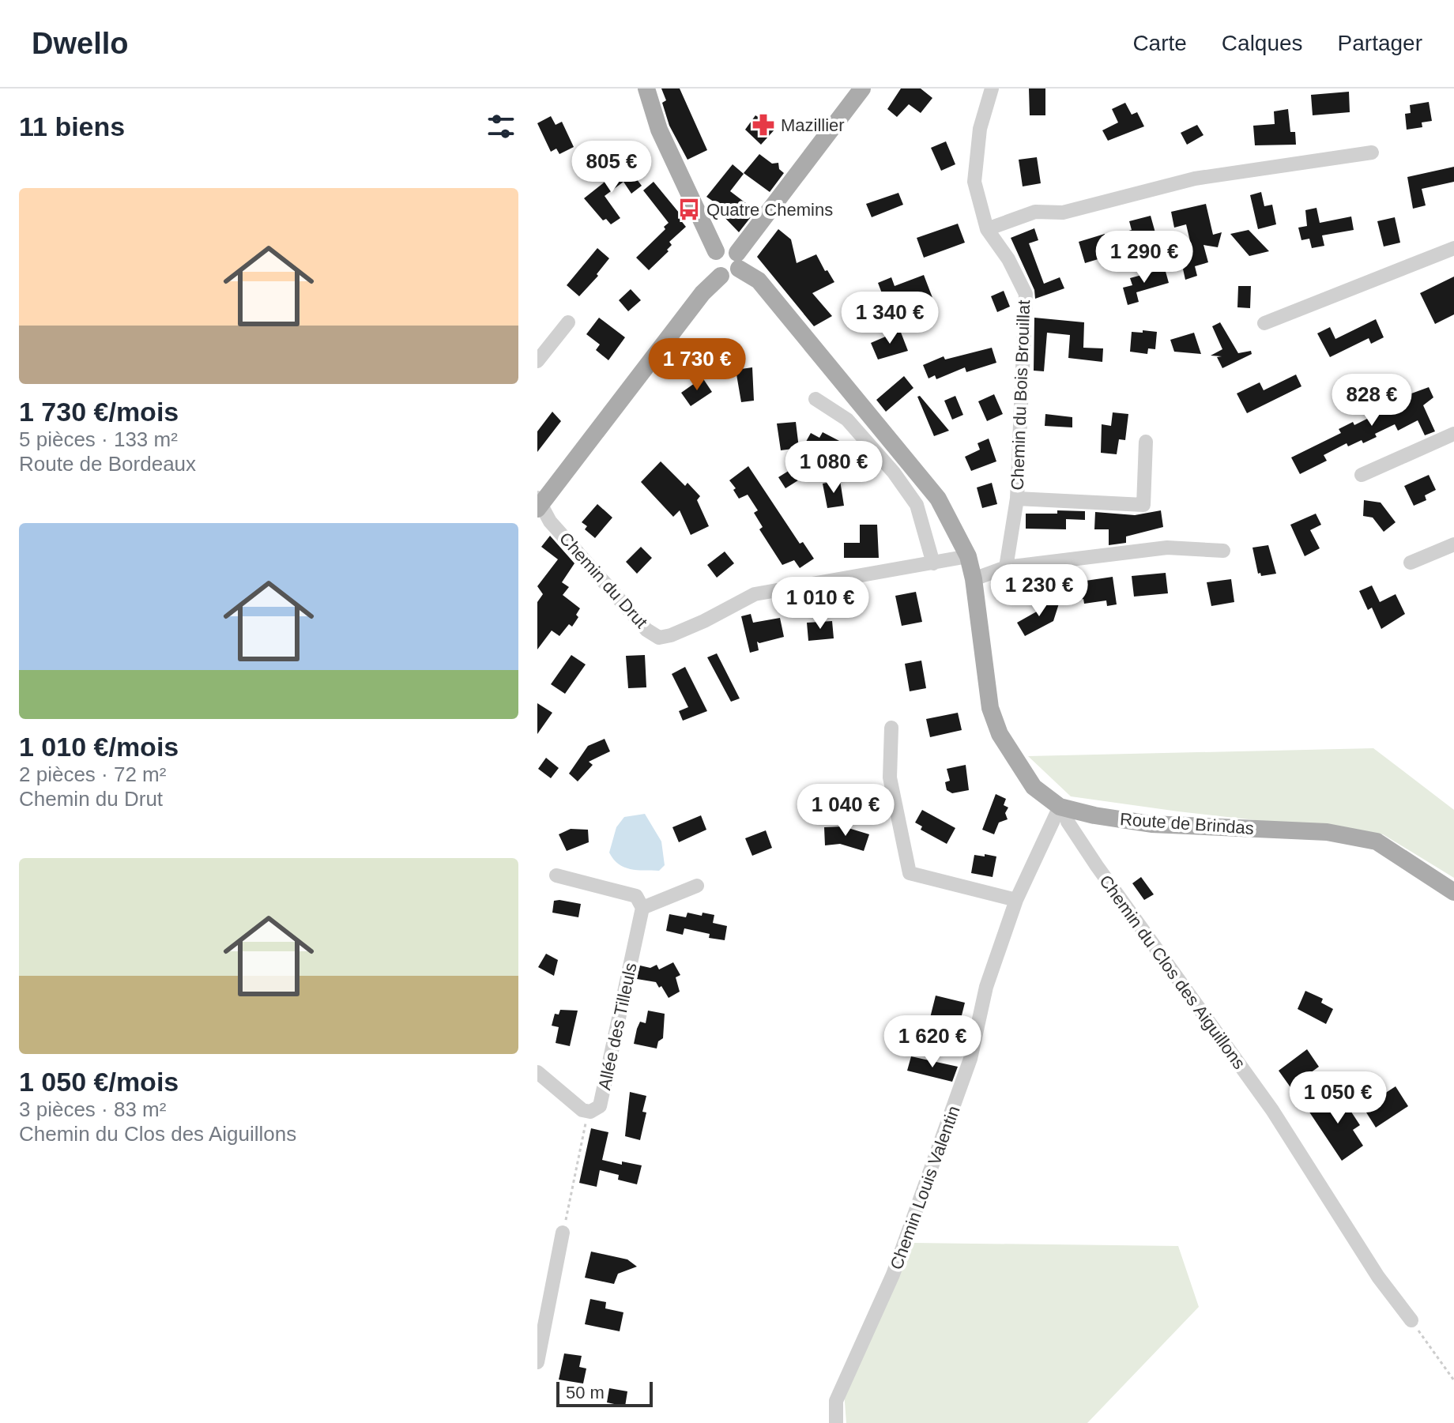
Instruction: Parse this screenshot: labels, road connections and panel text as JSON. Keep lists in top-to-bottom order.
{
  "streets": {
    "main road": ["Route de Brindas"],
    "street": [
      "Chemin du Bois Brouillat",
      "Chemin du Drut",
      "Chemin du Clos des Aiguillons",
      "Allée des Tilleuls",
      "Chemin Louis Valentin"
    ]
  },
  "crossings": [
    ["Chemin du Drut", "Route de Brindas"],
    ["Route de Brindas", "Chemin du Clos des Aiguillons"],
    ["Route de Brindas", "Chemin Louis Valentin"],
    ["Chemin du Clos des Aiguillons", "Chemin Louis Valentin"]
  ],
  "places": {
    "pharmacy": ["Mazillier"],
    "bus stop": ["Quatre Chemins"]
  },
  "scale_bar": "50 m",
  "page": {
    "header": "Dwello",
    "nav": ["Carte", "Calques", "Partager"],
    "heading": "11 biens",
    "price": [
      "805 €",
      "1 290 €",
      "1 340 €",
      "1 730 €",
      "828 €",
      "1 080 €",
      "1 230 €",
      "1 010 €",
      "1 040 €",
      "1 620 €",
      "1 050 €"
    ],
    "list": [
      {
        "name": "1 730 €/mois",
        "note": "5 pièces · 133 m² · Route de Bordeaux"
      },
      {
        "name": "1 010 €/mois",
        "note": "2 pièces · 72 m² · Chemin du Drut"
      },
      {
        "name": "1 050 €/mois",
        "note": "3 pièces · 83 m² · Chemin du Clos des Aiguillons"
      }
    ],
    "scale": "50 m"
  }
}
